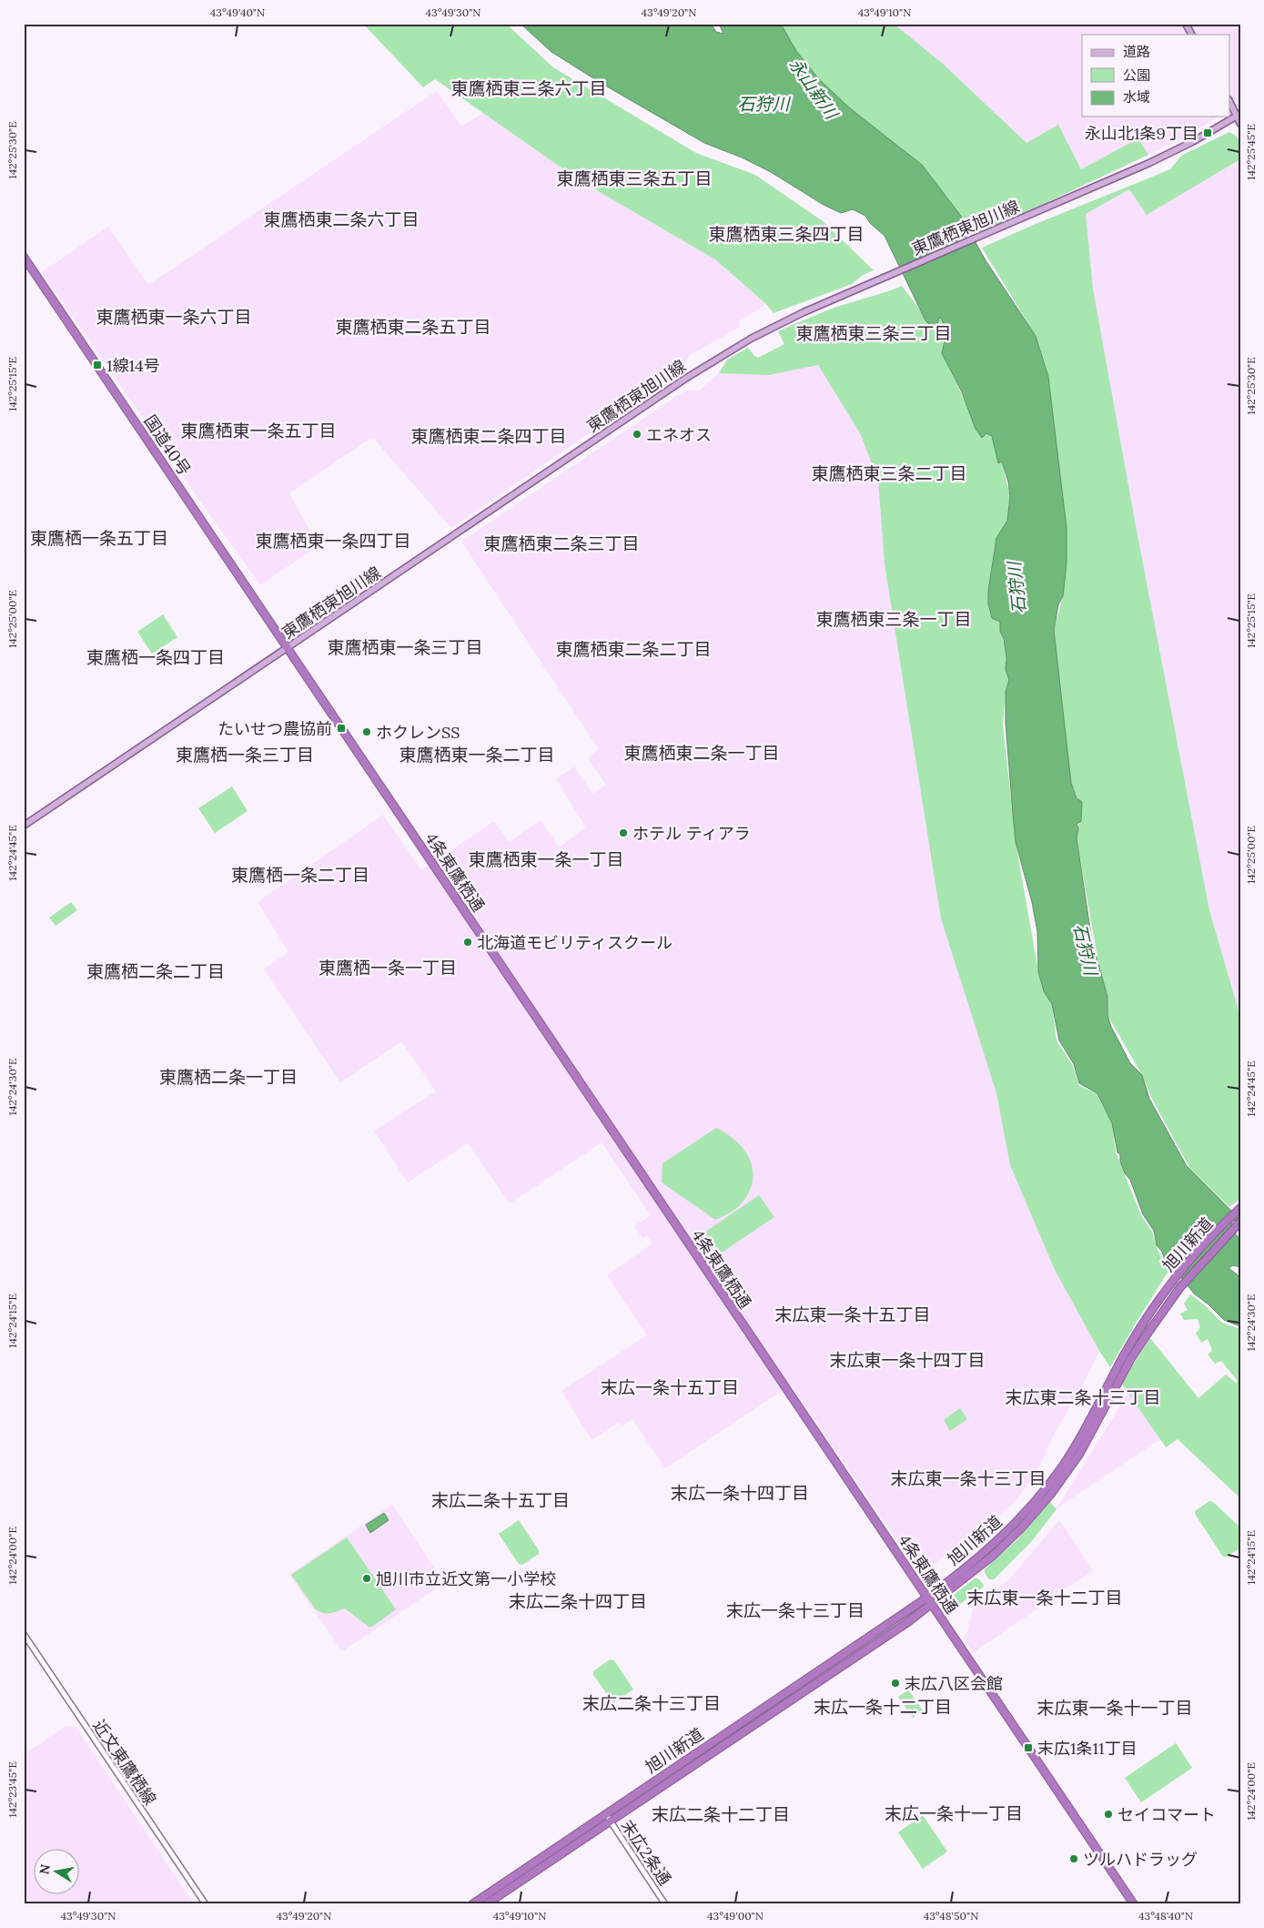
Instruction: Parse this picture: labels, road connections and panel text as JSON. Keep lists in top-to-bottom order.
{
  "streets": {
    "highway": ["国道40号", "4条東鷹栖通", "旭川新道"],
    "main road": ["東鷹栖東旭川線"],
    "street": ["近文東鷹栖線", "末広2条通"]
  },
  "crossings": [
    ["東鷹栖東旭川線", "国道40号"],
    ["東鷹栖東旭川線", "4条東鷹栖通"],
    ["国道40号", "4条東鷹栖通"],
    ["4条東鷹栖通", "旭川新道"],
    ["旭川新道", "末広2条通"]
  ],
  "districts": [
    "東鷹栖東三条六丁目",
    "東鷹栖東三条五丁目",
    "東鷹栖東二条六丁目",
    "東鷹栖東三条四丁目",
    "東鷹栖東一条六丁目",
    "東鷹栖東二条五丁目",
    "東鷹栖東三条三丁目",
    "東鷹栖東一条五丁目",
    "東鷹栖東二条四丁目",
    "東鷹栖東三条二丁目",
    "東鷹栖一条五丁目",
    "東鷹栖東一条四丁目",
    "東鷹栖東二条三丁目",
    "東鷹栖東三条一丁目",
    "東鷹栖東一条三丁目",
    "東鷹栖東二条二丁目",
    "東鷹栖一条四丁目",
    "東鷹栖東二条一丁目",
    "東鷹栖一条三丁目",
    "東鷹栖東一条二丁目",
    "東鷹栖東一条一丁目",
    "東鷹栖一条二丁目",
    "東鷹栖一条一丁目",
    "東鷹栖二条二丁目",
    "東鷹栖二条一丁目",
    "末広東一条十五丁目",
    "末広東一条十四丁目",
    "末広一条十五丁目",
    "末広東二条十三丁目",
    "末広東一条十三丁目",
    "末広一条十四丁目",
    "末広二条十五丁目",
    "末広東一条十二丁目",
    "末広二条十四丁目",
    "末広一条十三丁目",
    "末広二条十三丁目",
    "末広一条十二丁目",
    "末広東一条十一丁目",
    "末広一条十一丁目",
    "末広二条十二丁目"
  ],
  "water": ["永山新川", "石狩川"],
  "places": {
    "transit": [
      "永山北1条9丁目",
      "1線14号",
      "たいせつ農協前",
      "末広1条11丁目"
    ],
    "other": [
      "エネオス",
      "ホクレンSS",
      "ホテル ティアラ",
      "北海道モビリティスクール",
      "旭川市立近文第一小学校",
      "末広八区会館",
      "セイコマート",
      "ツルハドラッグ"
    ]
  },
  "legend": ["道路", "公園", "水域"],
  "north": "left",
  "coordinates": [
    "43°49'40\"N",
    "43°49'30\"N",
    "43°49'20\"N",
    "43°49'10\"N",
    "142°25'30\"E",
    "142°25'45\"E",
    "142°25'15\"E",
    "142°25'00\"E",
    "142°24'45\"E",
    "142°24'30\"E",
    "142°24'15\"E",
    "142°24'00\"E",
    "142°23'45\"E",
    "43°49'00\"N",
    "43°48'50\"N",
    "43°48'40\"N"
  ]
}
